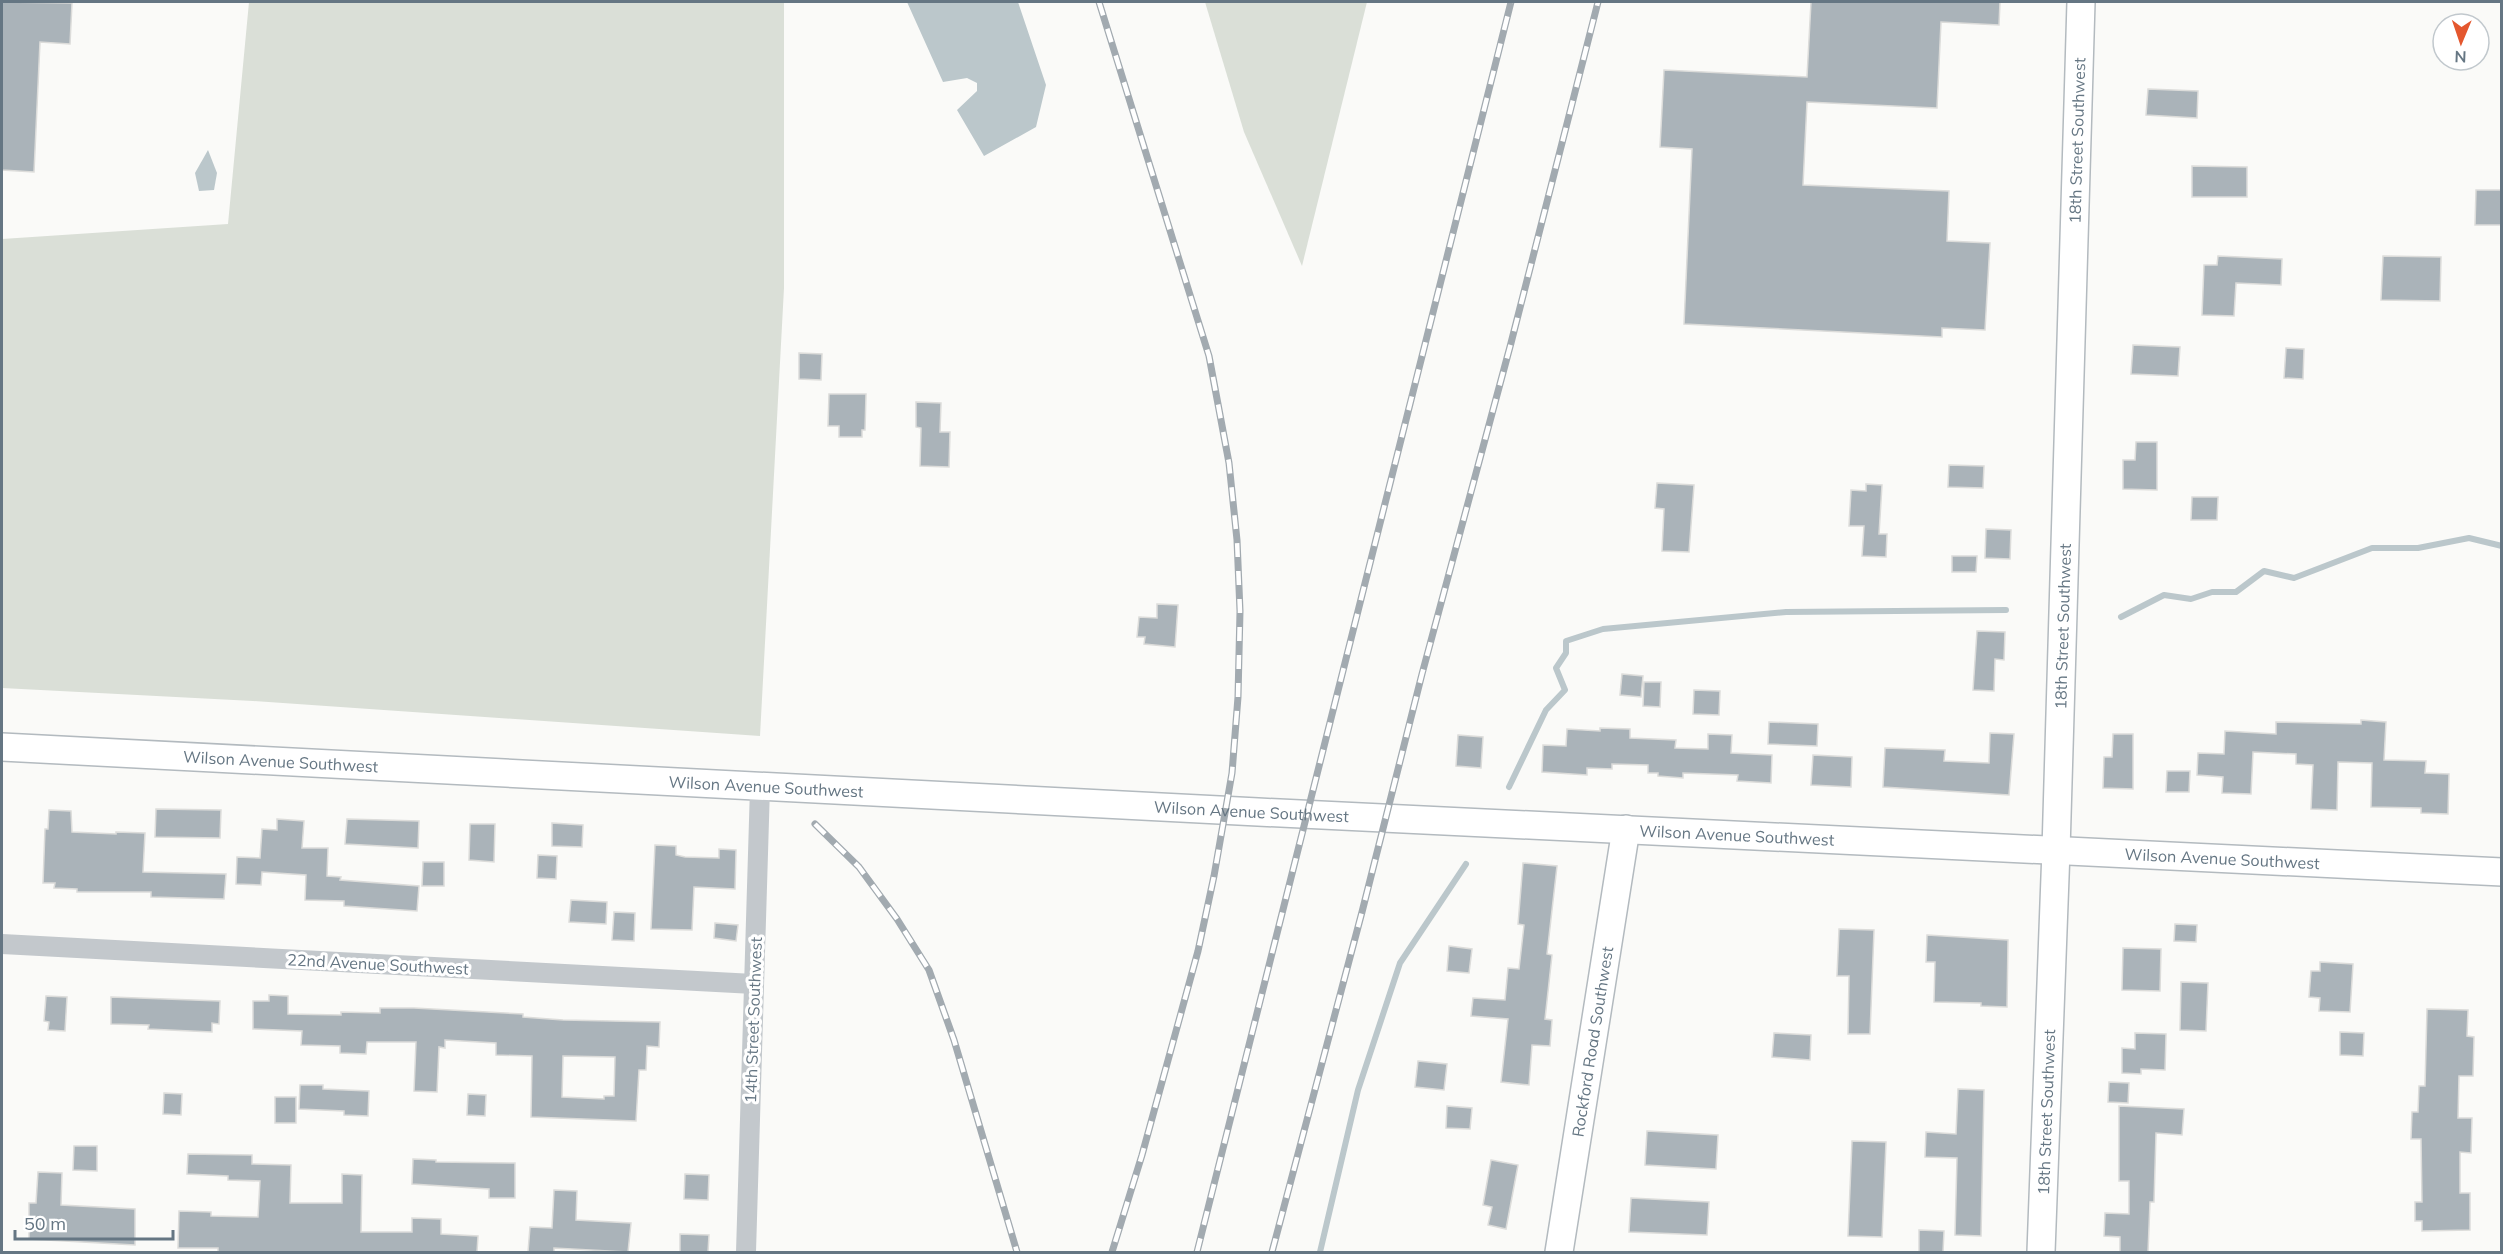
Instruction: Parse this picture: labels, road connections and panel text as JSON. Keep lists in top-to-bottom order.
{
  "streets": {
    "main road": ["18th Street Southwest", "Wilson Avenue Southwest", "Rockford Road Southwest"],
    "street": ["22nd Avenue Southwest", "14th Street Southwest"]
  },
  "crossings": [
    ["18th Street Southwest", "Wilson Avenue Southwest"],
    ["Wilson Avenue Southwest", "14th Street Southwest"],
    ["Wilson Avenue Southwest", "Rockford Road Southwest"],
    ["22nd Avenue Southwest", "14th Street Southwest"]
  ],
  "scale_bar": "50 m",
  "north": "bottom"
}
